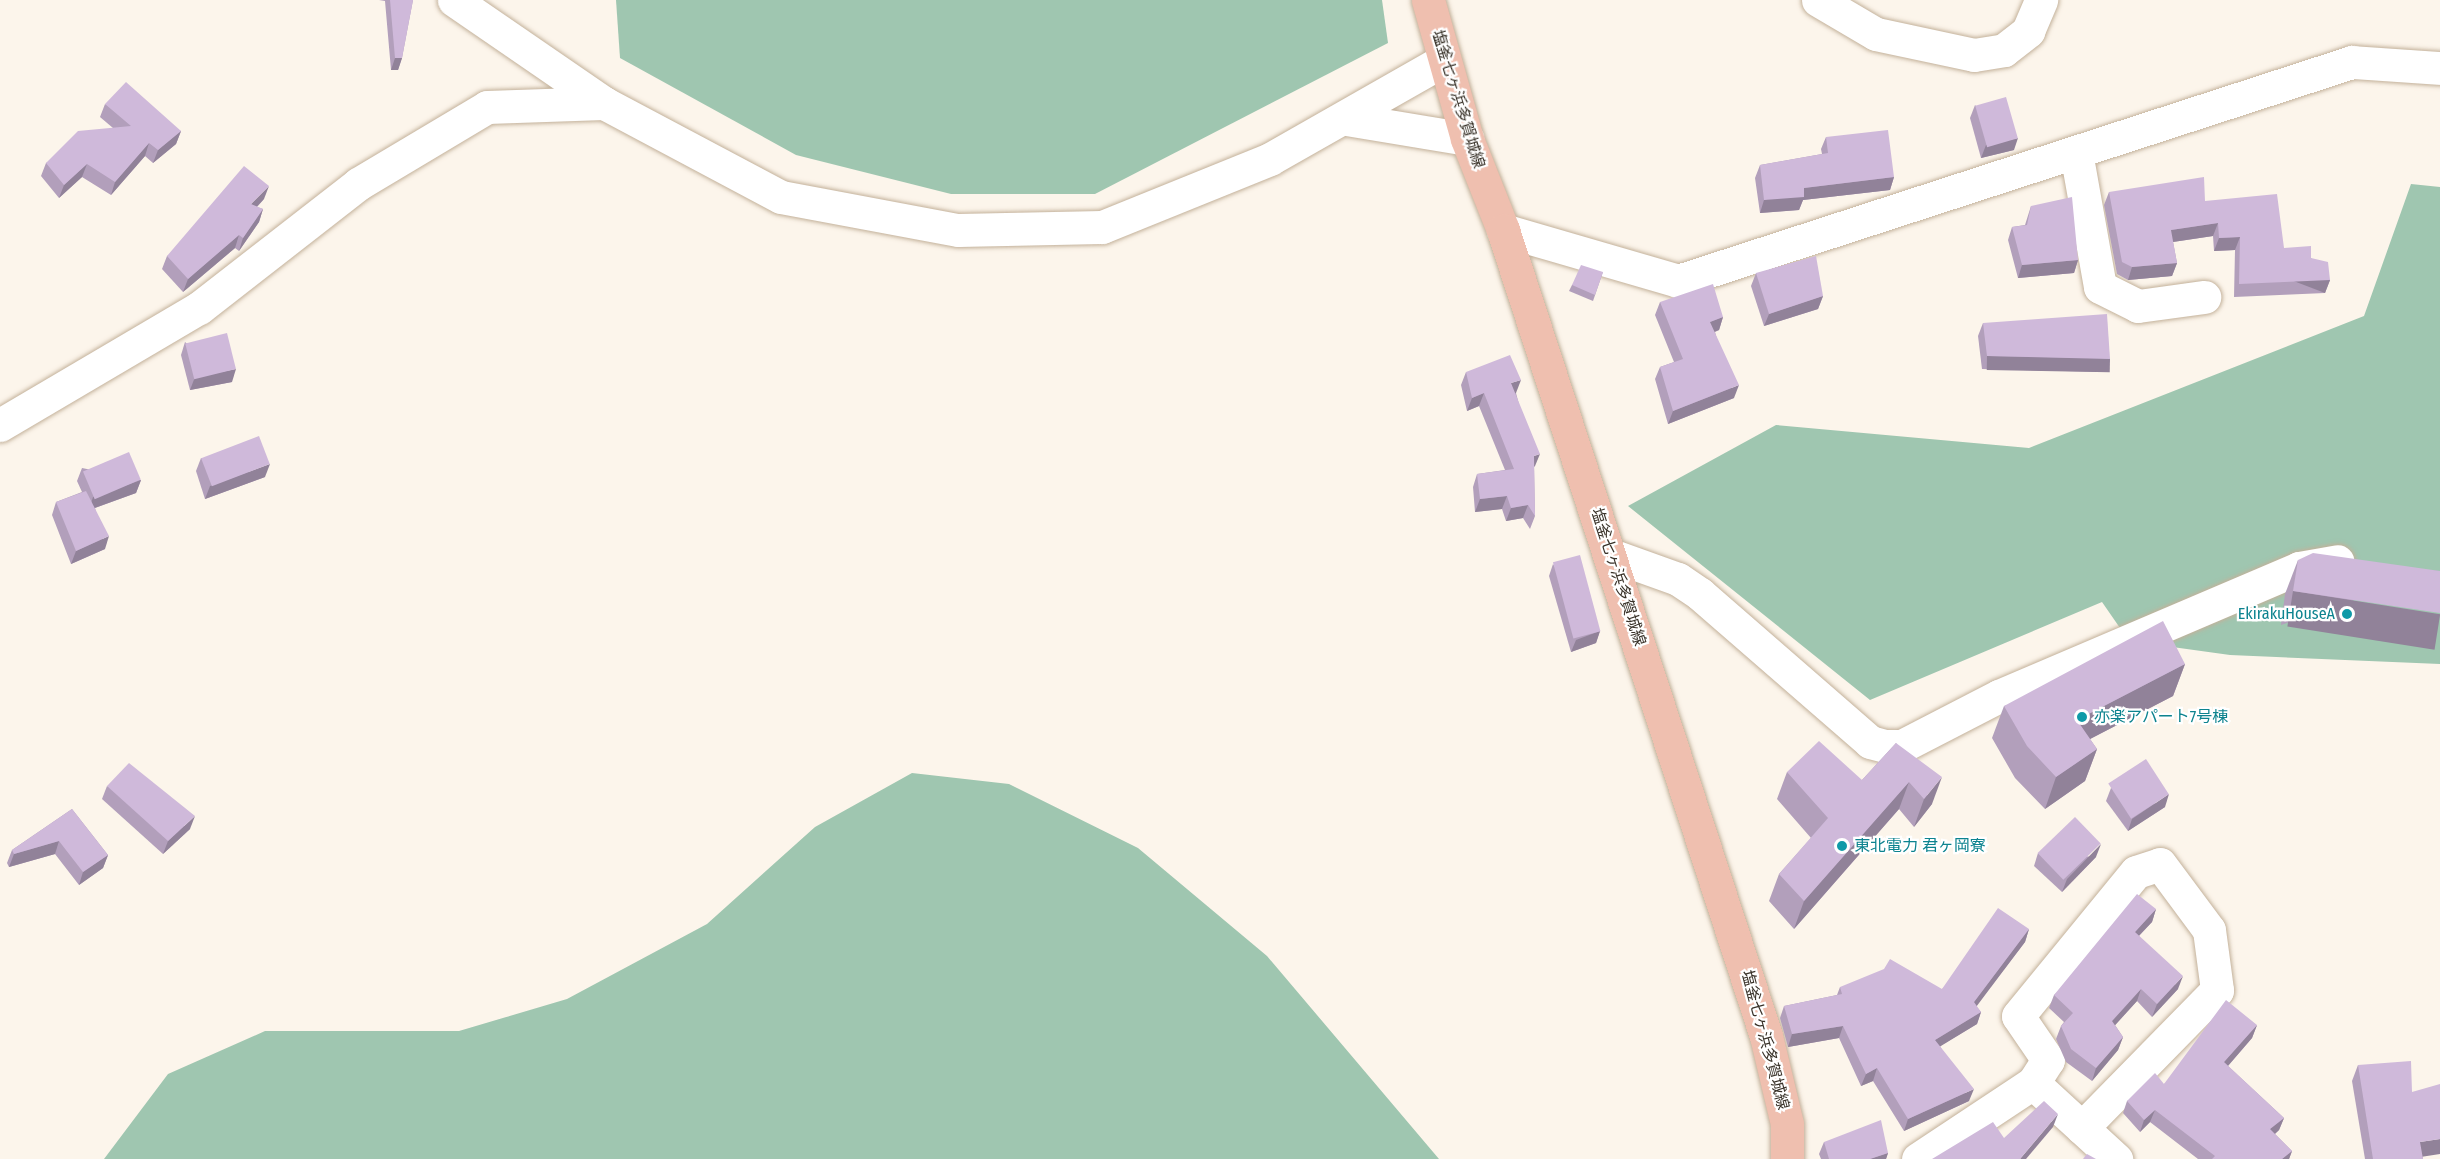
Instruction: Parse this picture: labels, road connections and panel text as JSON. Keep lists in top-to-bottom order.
{
  "streets": {
    "main road": ["塩釜七ヶ浜多賀城線"]
  },
  "places": ["EkirakuHouseA", "亦楽アパート7号棟", "東北電力 君ヶ岡寮"]
}
